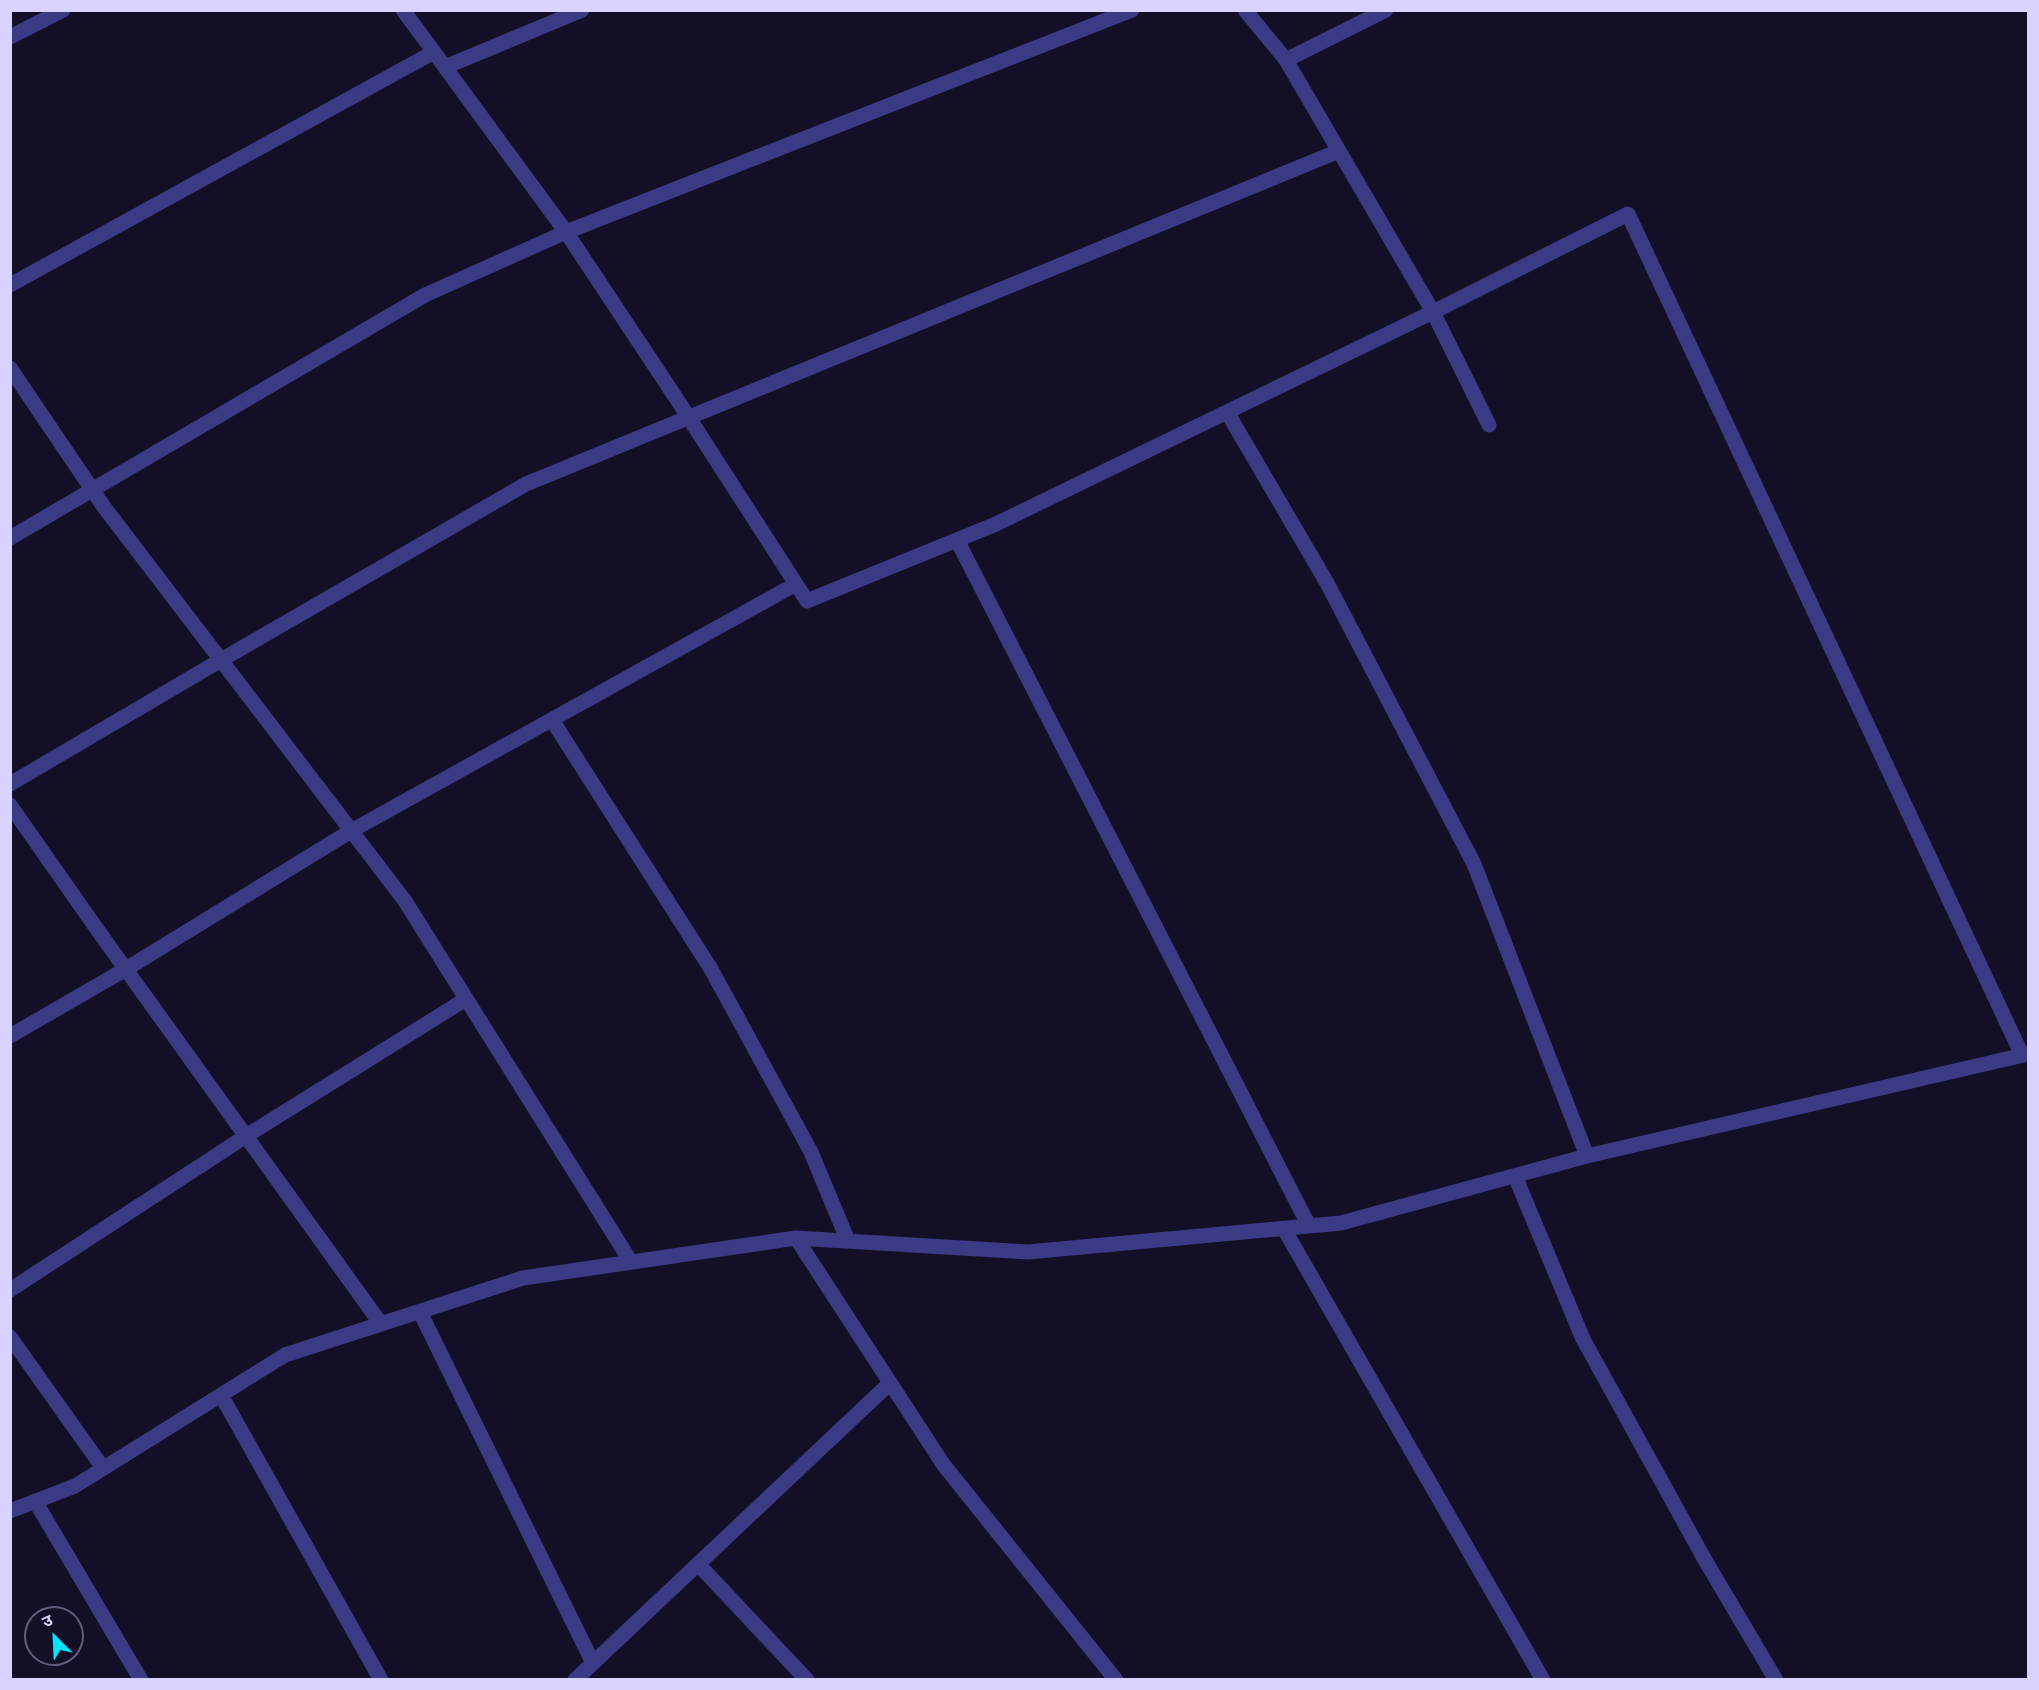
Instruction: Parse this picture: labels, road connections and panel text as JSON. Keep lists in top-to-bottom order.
{
  "north": "top left"
}
